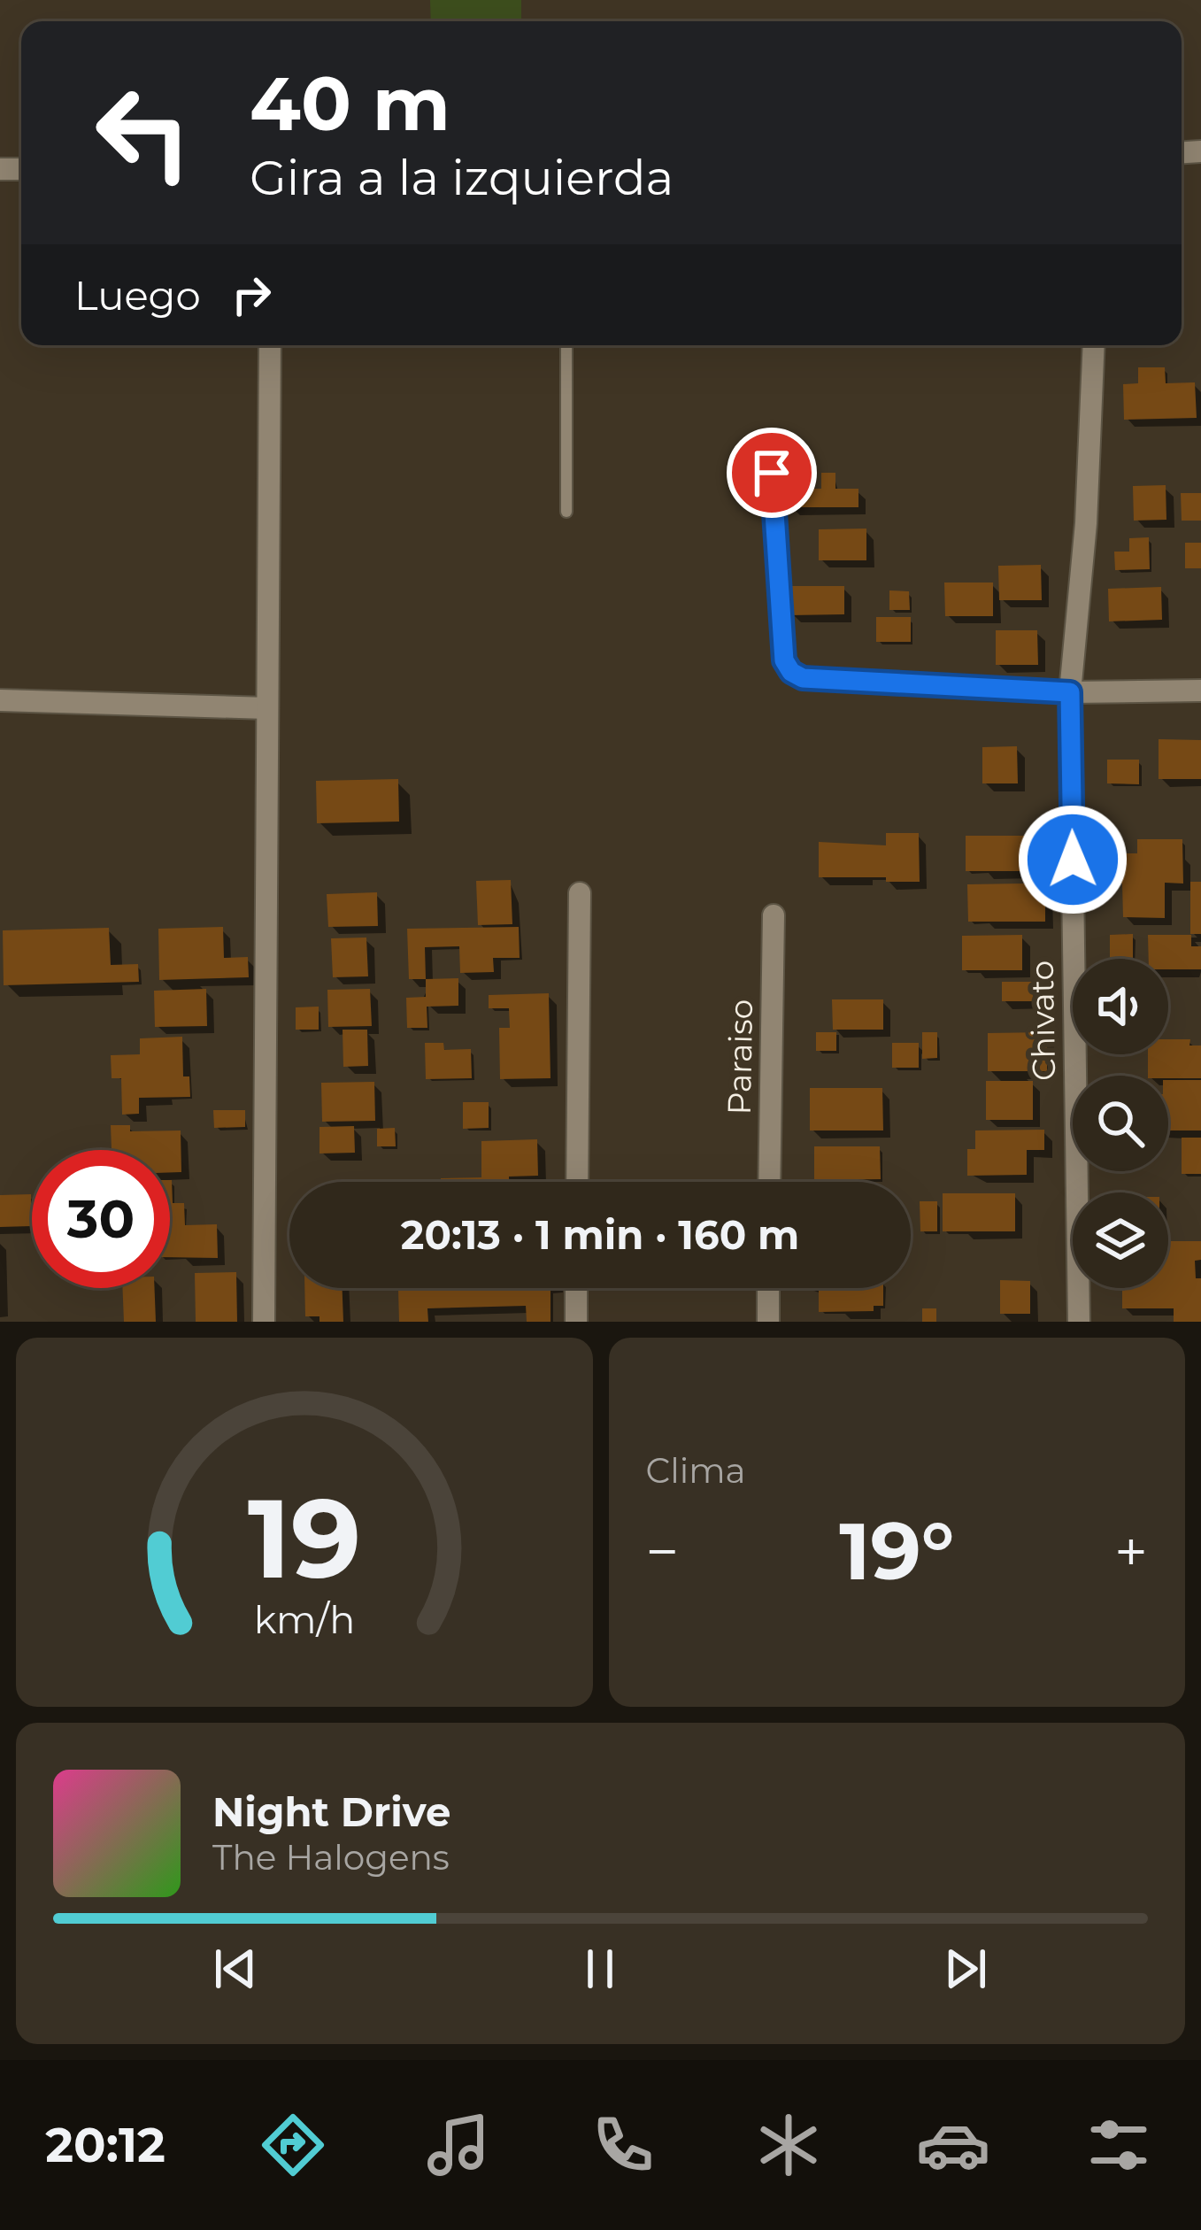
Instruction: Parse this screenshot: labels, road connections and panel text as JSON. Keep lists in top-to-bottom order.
{
  "streets": {
    "street": ["Chivato", "Paraiso"]
  },
  "page": {
    "turn": ["40 m", "Gira a la izquierda"],
    "then": "Luego",
    "limit": "30",
    "trip": "20:13 · 1 min · 160 m",
    "tile": "Clima",
    "heat": ["−", "19°", "+"],
    "song": ["Night Drive", "The Halogens"],
    "tabs": "20:12",
    "gauge": ["19", "km/h"]
  }
}
